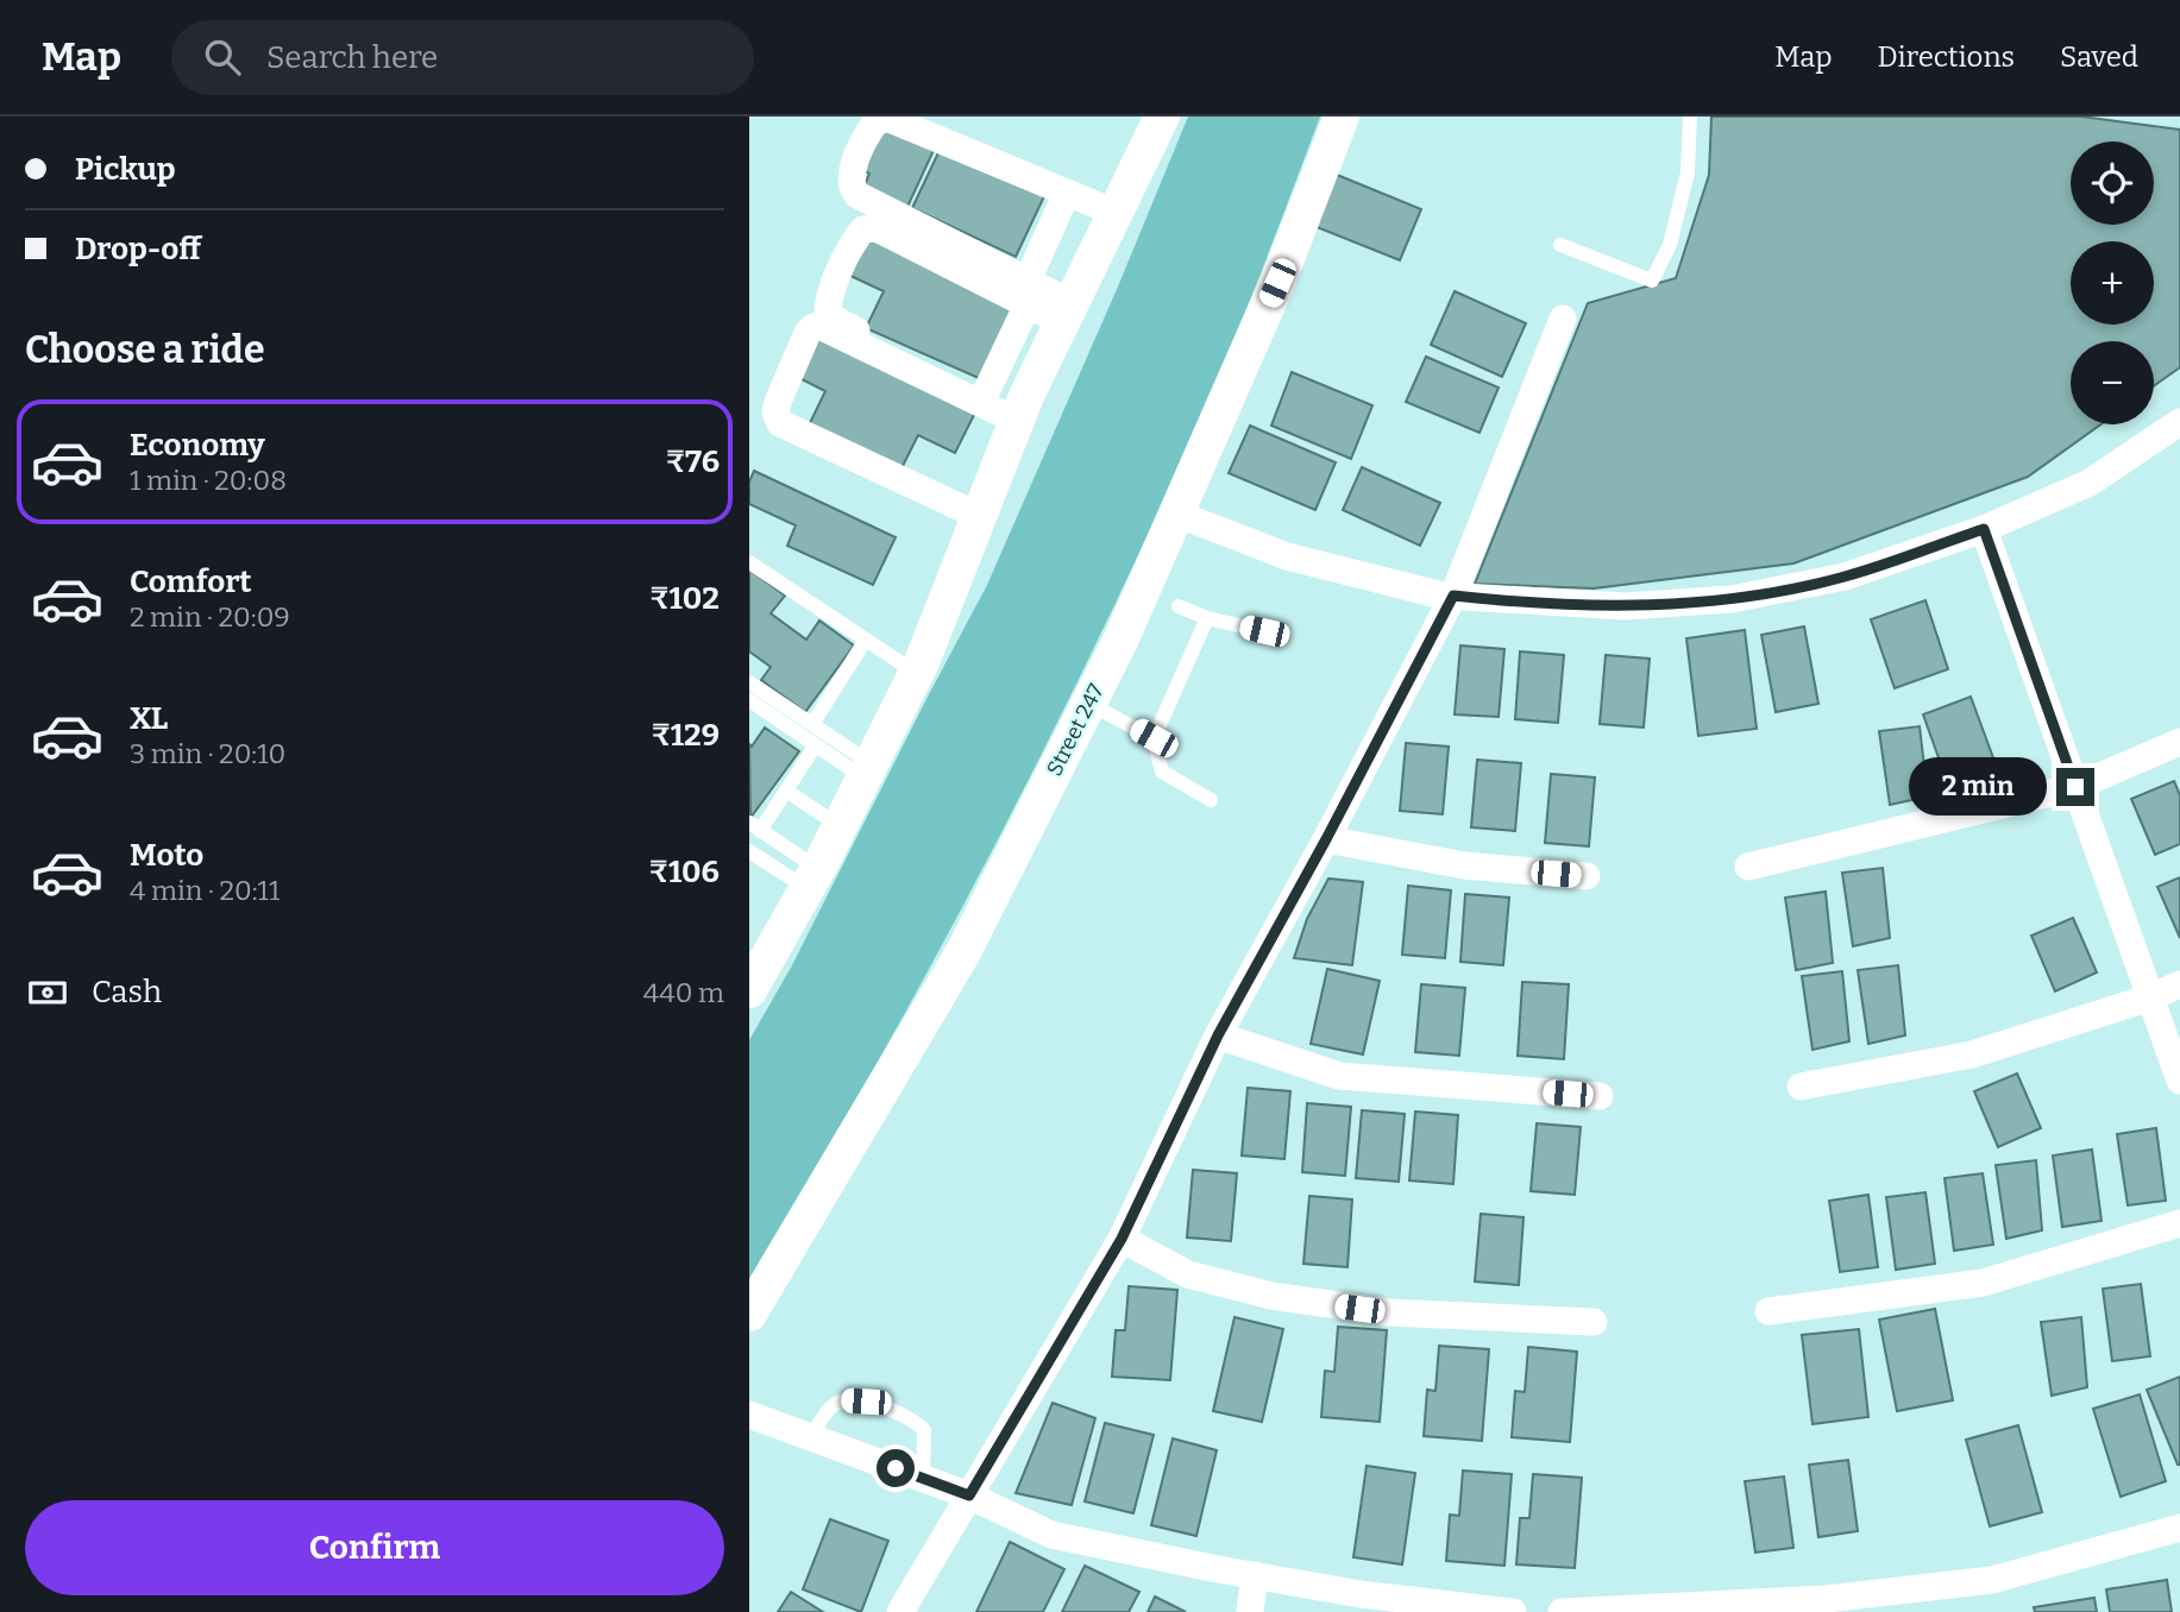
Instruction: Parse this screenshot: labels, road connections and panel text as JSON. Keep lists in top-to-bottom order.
{
  "streets": {
    "street": ["Street 247"]
  },
  "page": {
    "header": "Map",
    "search": "Search here",
    "nav": ["Map", "Directions", "Saved"],
    "banner": ["Pickup", "Drop-off"],
    "map_buttons": ["+", "−"],
    "heading": "Choose a ride",
    "list": [
      {
        "name": "Economy",
        "note": "1 min · 20:08",
        "value": "₹76"
      },
      {
        "name": "Comfort",
        "note": "2 min · 20:09",
        "value": "₹102"
      },
      {
        "name": "XL",
        "note": "3 min · 20:10",
        "value": "₹129"
      },
      {
        "name": "Moto",
        "note": "4 min · 20:11",
        "value": "₹106"
      }
    ],
    "bubble": "2 min",
    "pay": ["Cash", "440 m"],
    "buttons": "Confirm"
  }
}
